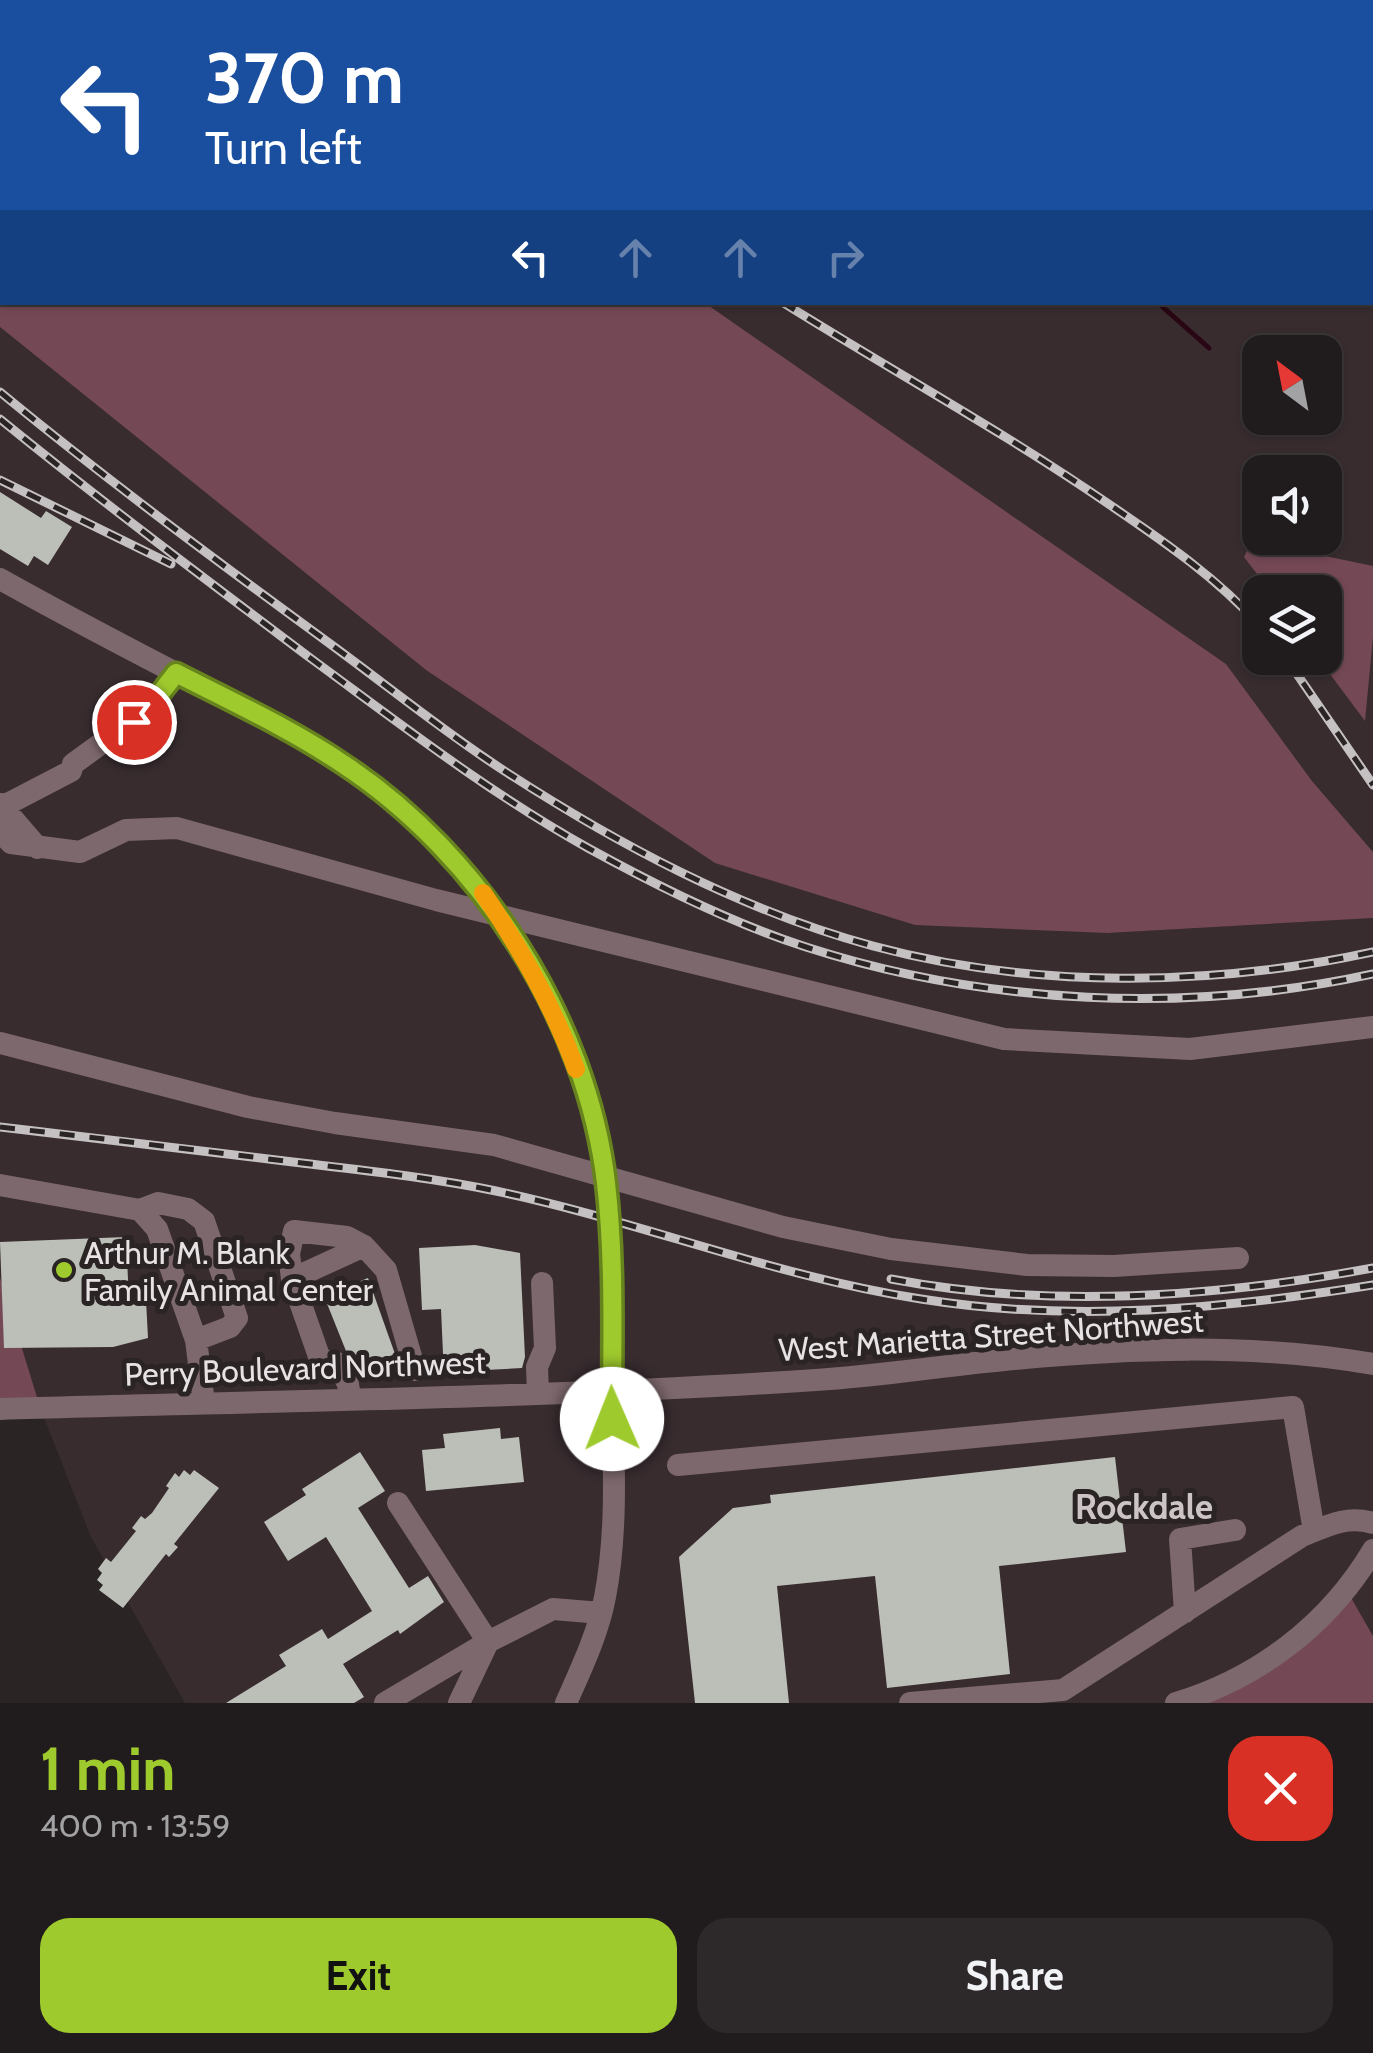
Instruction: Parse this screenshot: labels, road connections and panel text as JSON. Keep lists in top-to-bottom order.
{
  "streets": {
    "street": ["West Marietta Street Northwest", "Perry Boulevard Northwest"]
  },
  "crossings": [
    ["West Marietta Street Northwest", "Perry Boulevard Northwest"]
  ],
  "districts": ["Rockdale"],
  "places": ["Arthur M. Blank Family Animal Center"],
  "north": "top left",
  "page": {
    "turn": ["370 m", "Turn left"],
    "heading": ["1 min", "400 m · 13:59"],
    "buttons": ["Exit", "Share"]
  }
}
